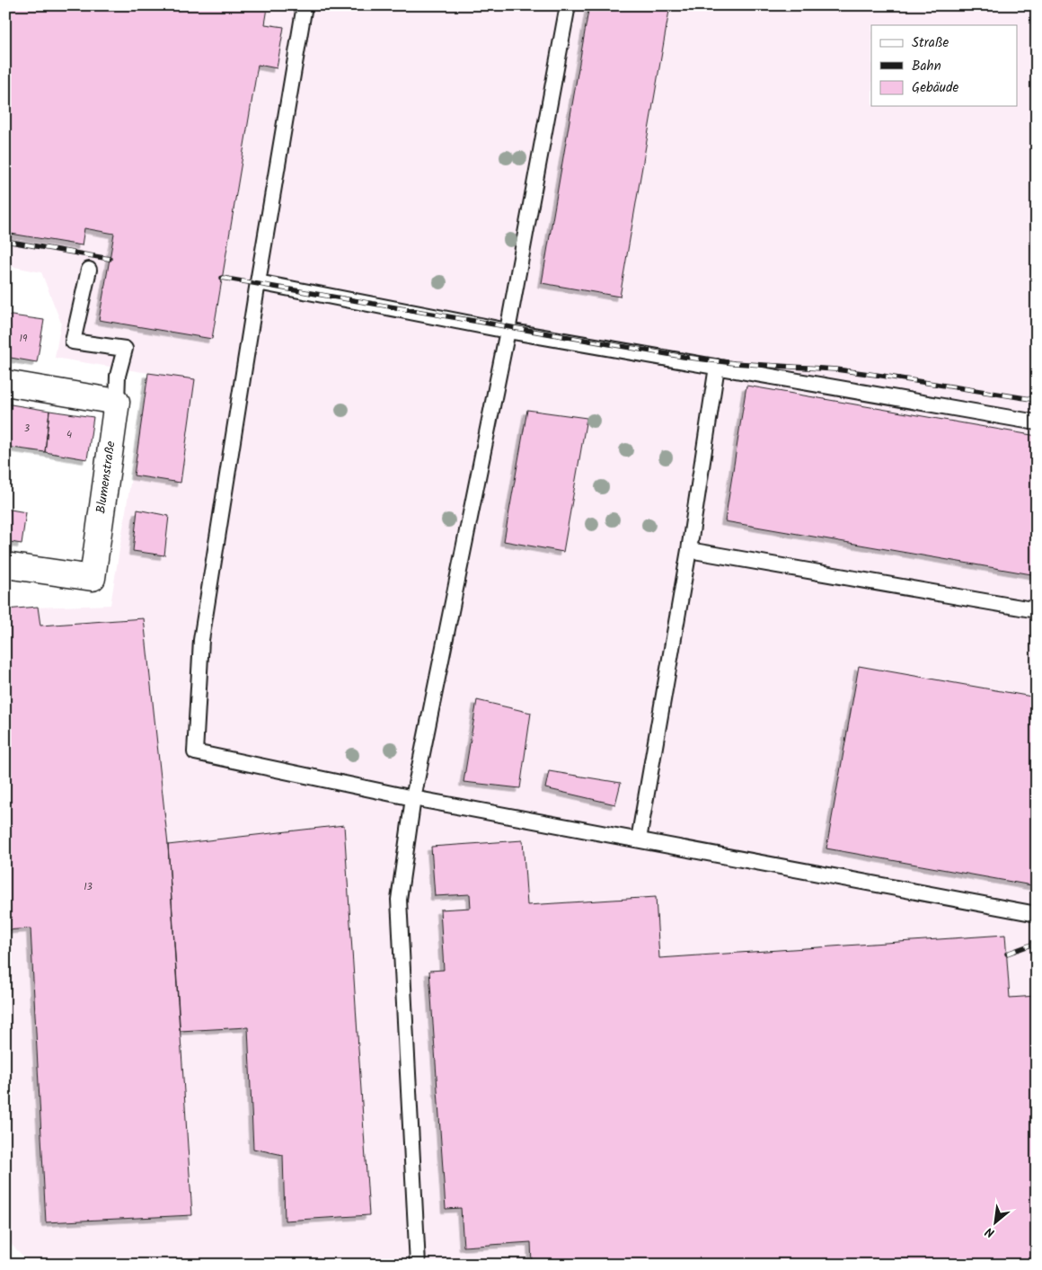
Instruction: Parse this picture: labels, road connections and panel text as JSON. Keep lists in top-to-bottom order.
{
  "streets": {
    "street": ["Blumenstraße"]
  },
  "house_numbers": [
    "19",
    "3",
    "4",
    "13"
  ],
  "legend": ["Straße", "Bahn", "Gebäude"],
  "north": "bottom left"
}
